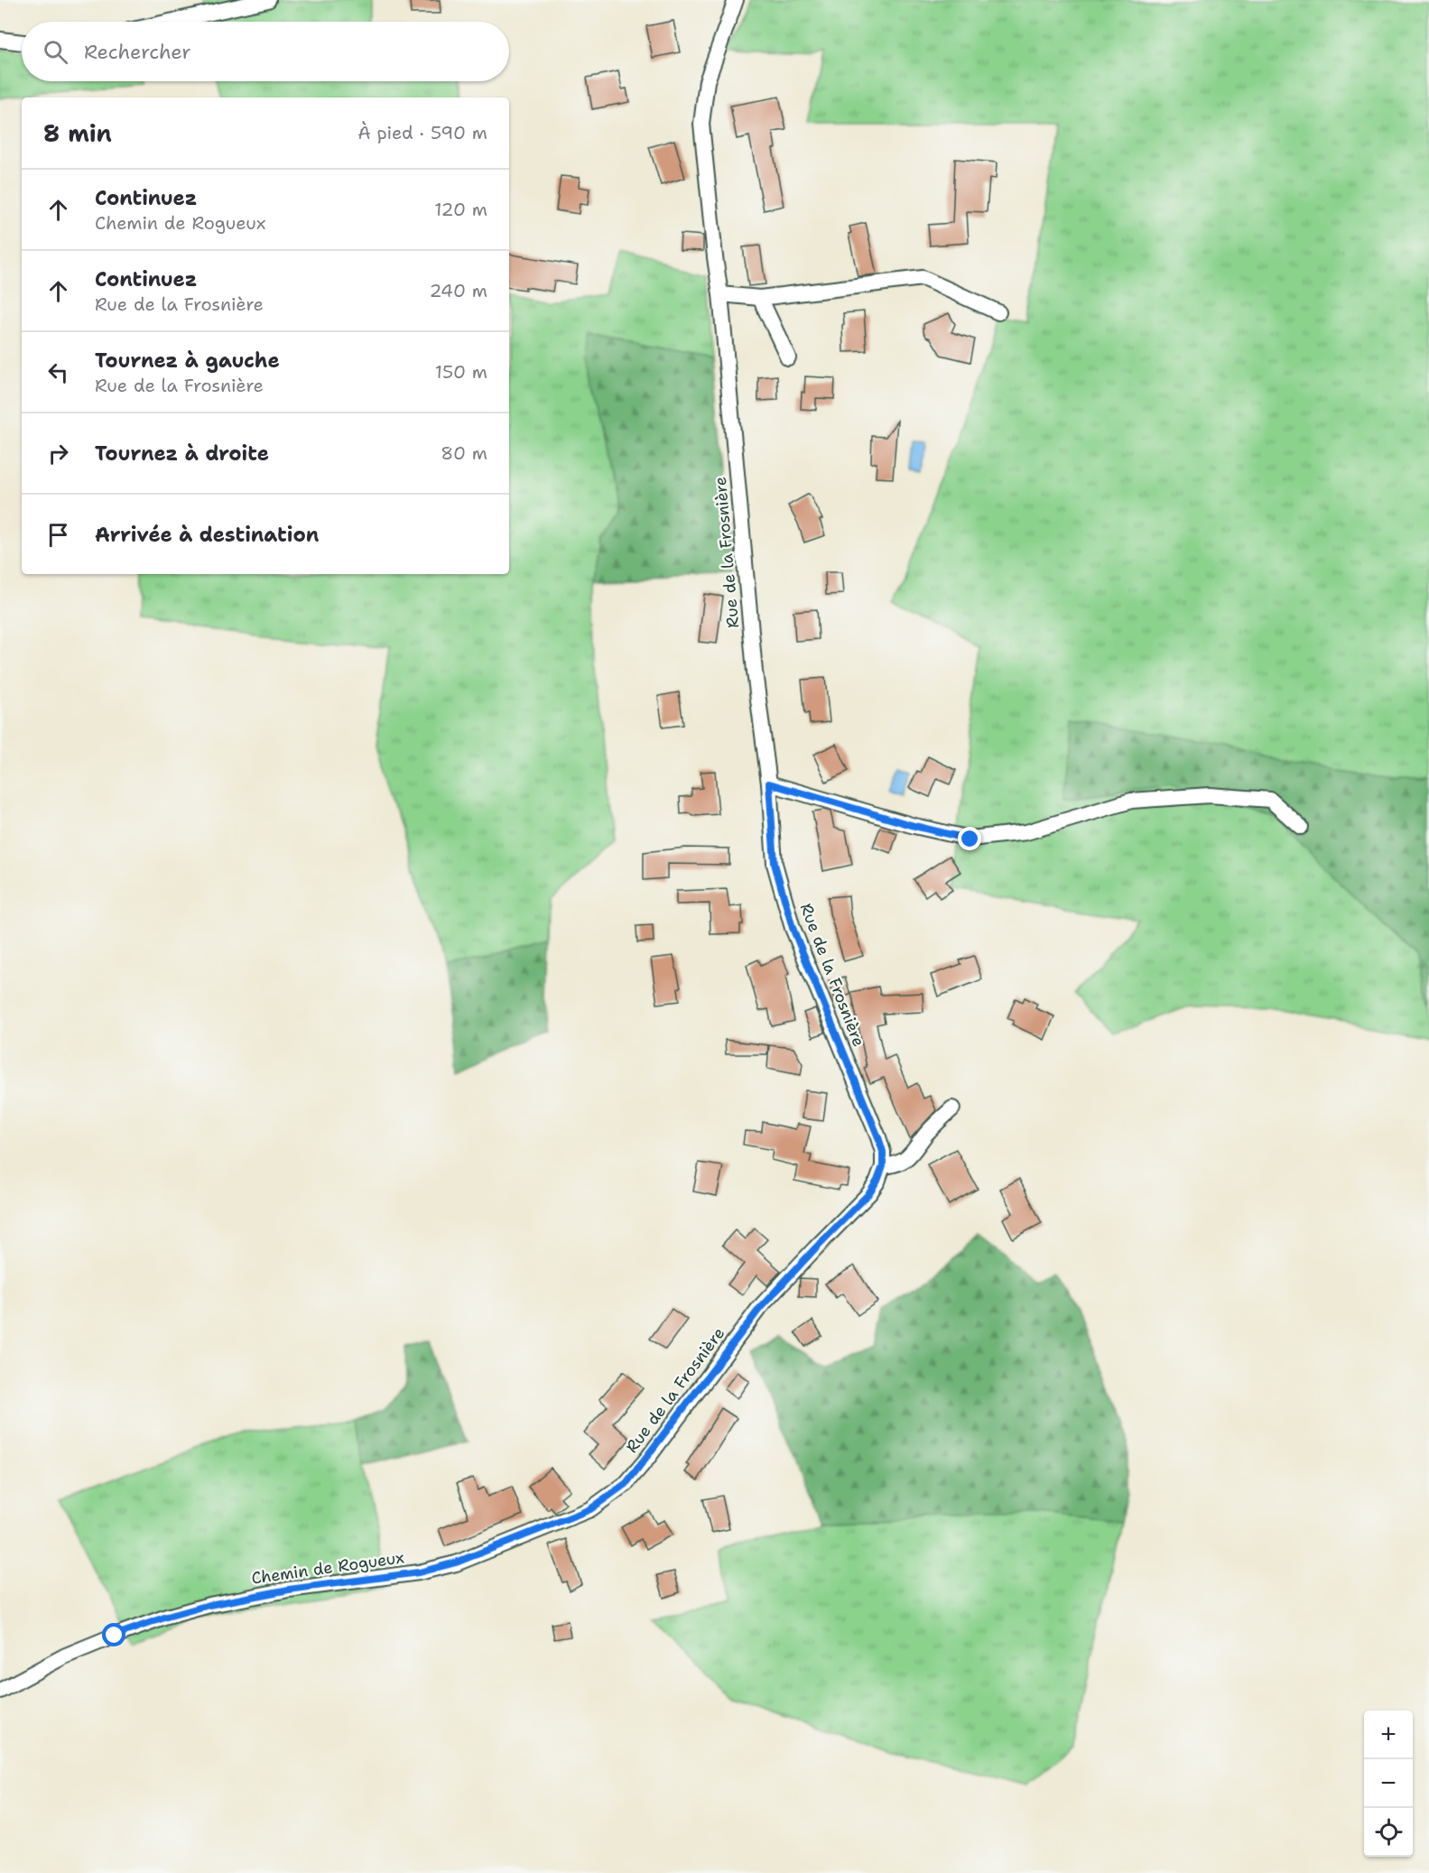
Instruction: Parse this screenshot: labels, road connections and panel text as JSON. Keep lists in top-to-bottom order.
{
  "streets": {
    "street": ["Rue de la Frosnière", "Chemin de Rogueux"]
  },
  "crossings": [
    ["Rue de la Frosnière", "Chemin de Rogueux"]
  ],
  "page": {
    "search": "Rechercher",
    "heading": ["8 min", "À pied · 590 m"],
    "list": [
      ["Continuez", "Chemin de Rogueux", "120 m"],
      ["Continuez", "Rue de la Frosnière", "240 m"],
      ["Tournez à gauche", "Rue de la Frosnière", "150 m"],
      ["Tournez à droite", "80 m"],
      "Arrivée à destination"
    ],
    "map_buttons": ["+", "−"]
  }
}
